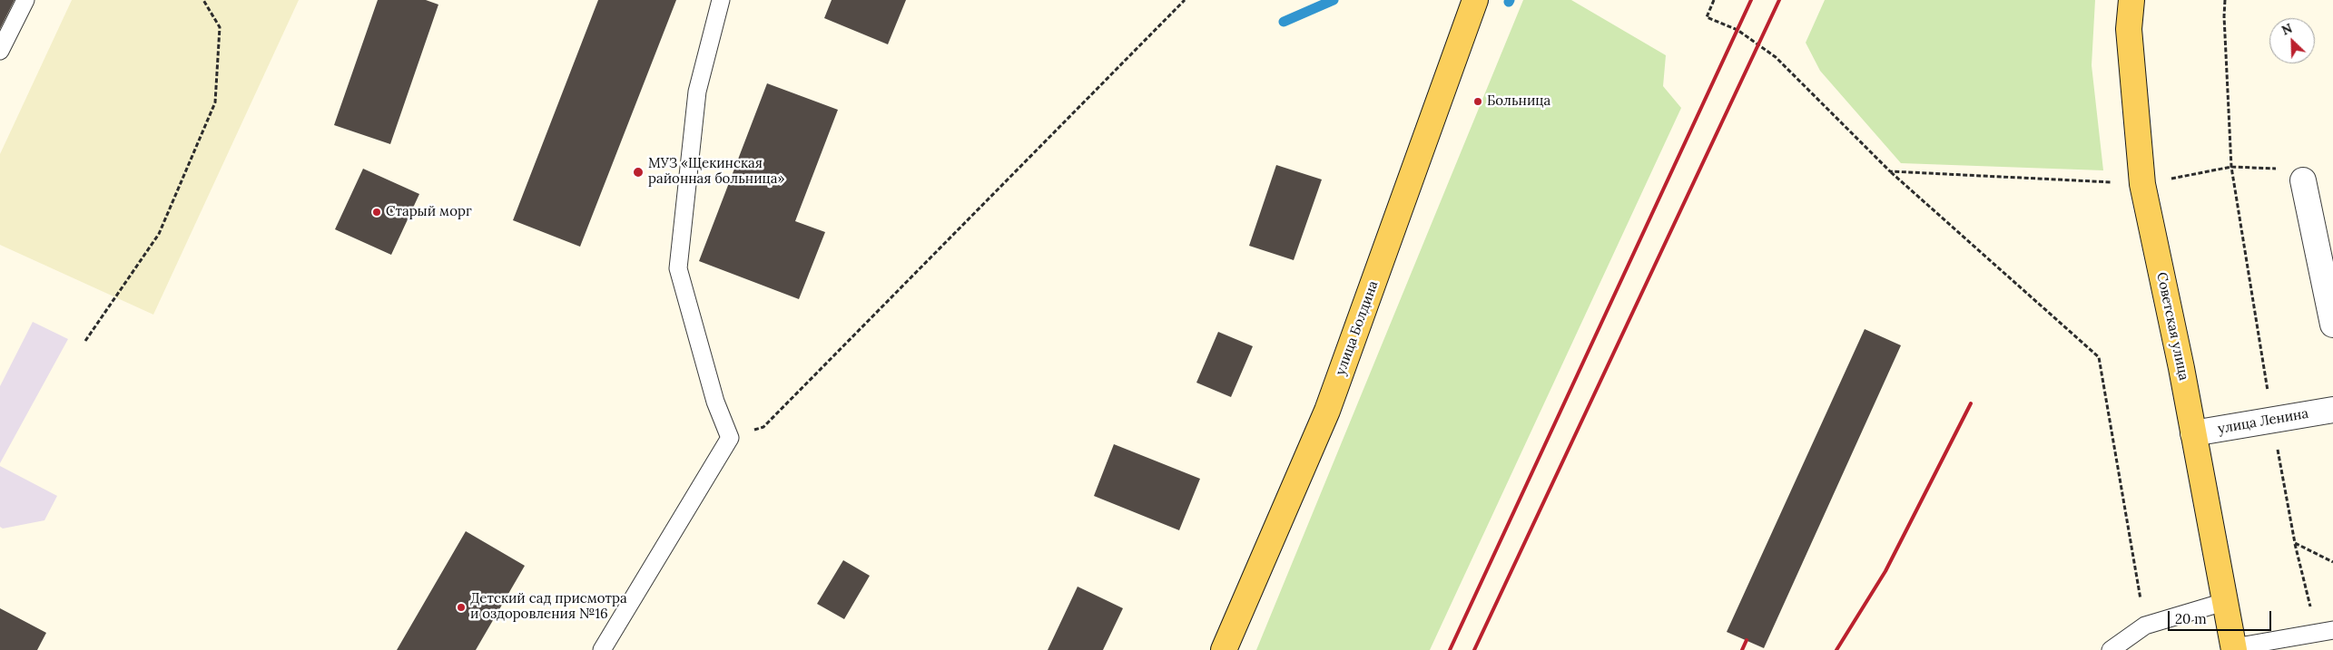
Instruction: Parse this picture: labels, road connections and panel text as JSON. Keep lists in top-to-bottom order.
{
  "streets": {
    "main road": ["Советская улица", "улица Болдина"],
    "street": ["улица Ленина"]
  },
  "crossings": [
    ["Советская улица", "улица Ленина"]
  ],
  "places": [
    "Больница",
    "МУЗ «Щекинская районная больница»",
    "Старый морг",
    "Детский сад присмотра и оздоровления №16"
  ],
  "scale_bar": "20 m",
  "north": "top left"
}
